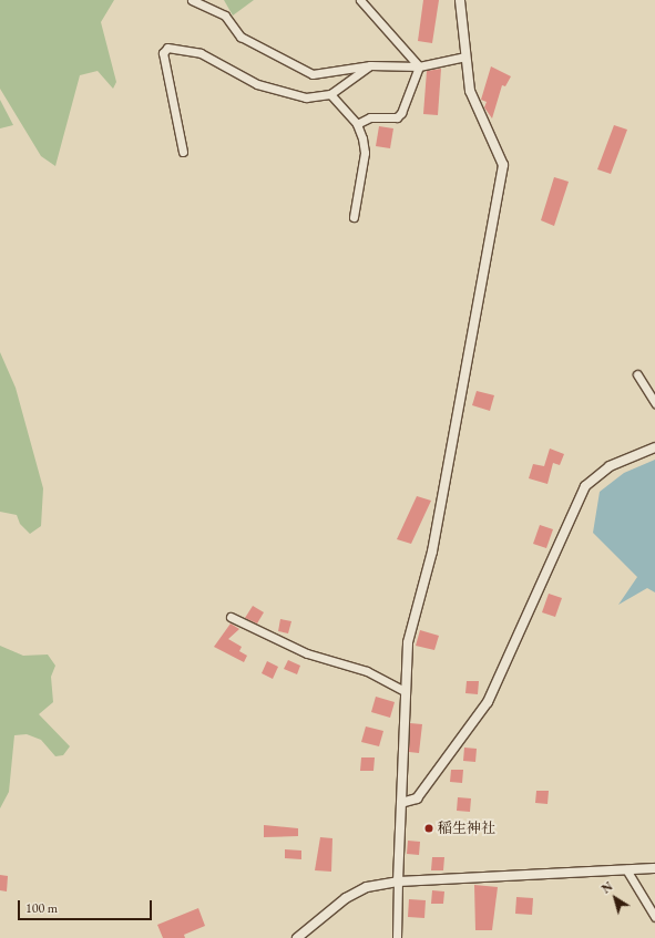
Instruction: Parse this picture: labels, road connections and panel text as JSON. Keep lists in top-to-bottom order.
{
  "places": ["稲生神社"],
  "scale_bar": "100 m",
  "north": "top left"
}
